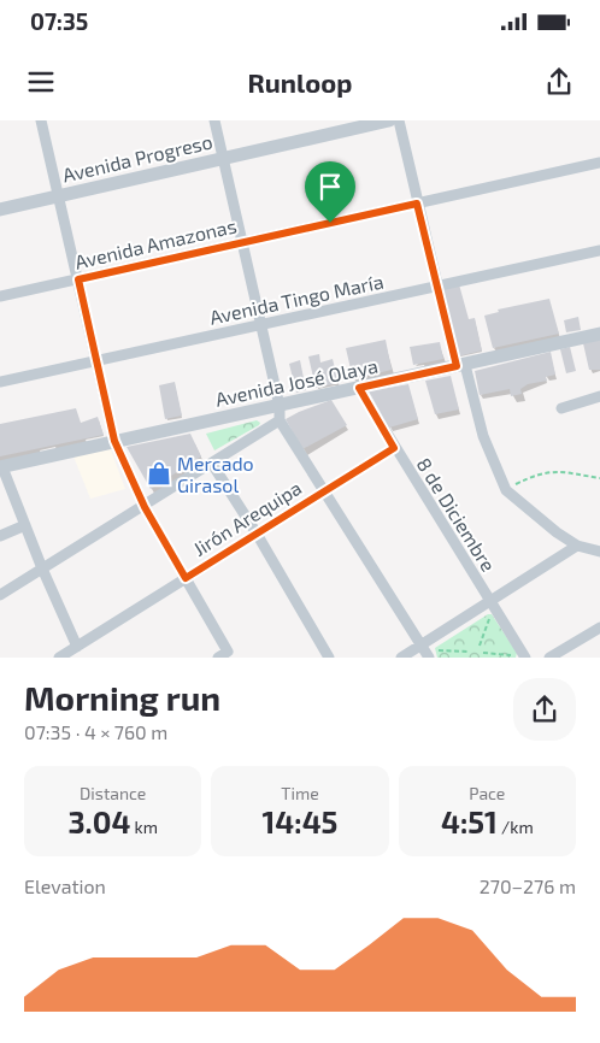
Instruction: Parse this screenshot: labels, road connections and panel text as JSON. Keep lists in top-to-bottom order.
{
  "streets": {
    "street": [
      "Avenida Progreso",
      "Avenida Amazonas",
      "Avenida Tingo María",
      "Avenida José Olaya",
      "8 de Diciembre",
      "Jirón Arequipa"
    ]
  },
  "crossings": [
    ["Avenida José Olaya", "8 de Diciembre"],
    ["8 de Diciembre", "Jirón Arequipa"]
  ],
  "places": {
    "shop": ["Mercado Girasol"]
  },
  "page": {
    "status": "07:35",
    "header": "Runloop",
    "heading": ["Morning run", "07:35 · 4 × 760 m"],
    "stats": [
      ["Distance", "3.04 km"],
      ["Time", "14:45"],
      ["Pace", "4:51 /km"]
    ],
    "chart": ["Elevation", "270–276 m"]
  }
}
